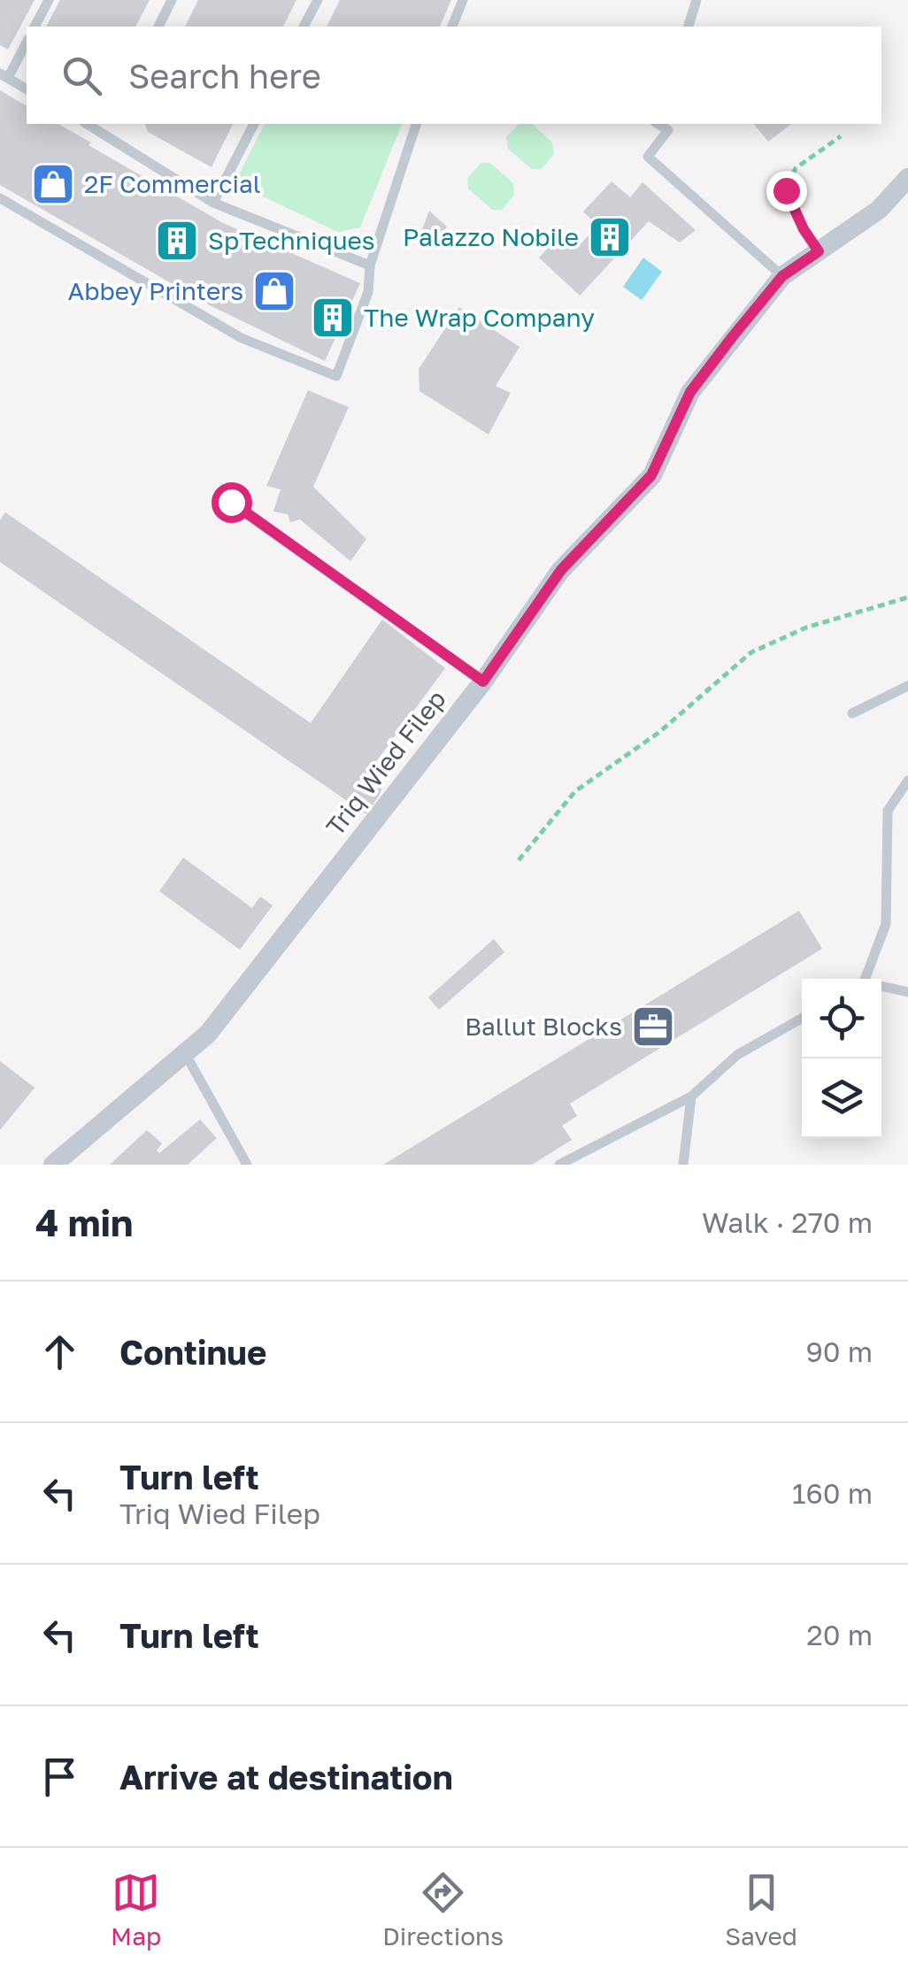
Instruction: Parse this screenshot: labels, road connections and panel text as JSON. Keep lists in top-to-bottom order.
{
  "streets": {
    "street": ["Triq Wied Filep"]
  },
  "places": {
    "shop": ["2F Commercial", "Abbey Printers"],
    "building": ["Palazzo Nobile", "SpTechniques", "The Wrap Company"],
    "office": ["Ballut Blocks"]
  },
  "page": {
    "search": "Search here",
    "heading": ["4 min", "Walk · 270 m"],
    "list": [
      ["Continue", "90 m"],
      ["Turn left", "Triq Wied Filep", "160 m"],
      ["Turn left", "20 m"],
      "Arrive at destination"
    ],
    "nav": ["Map", "Directions", "Saved"]
  }
}
